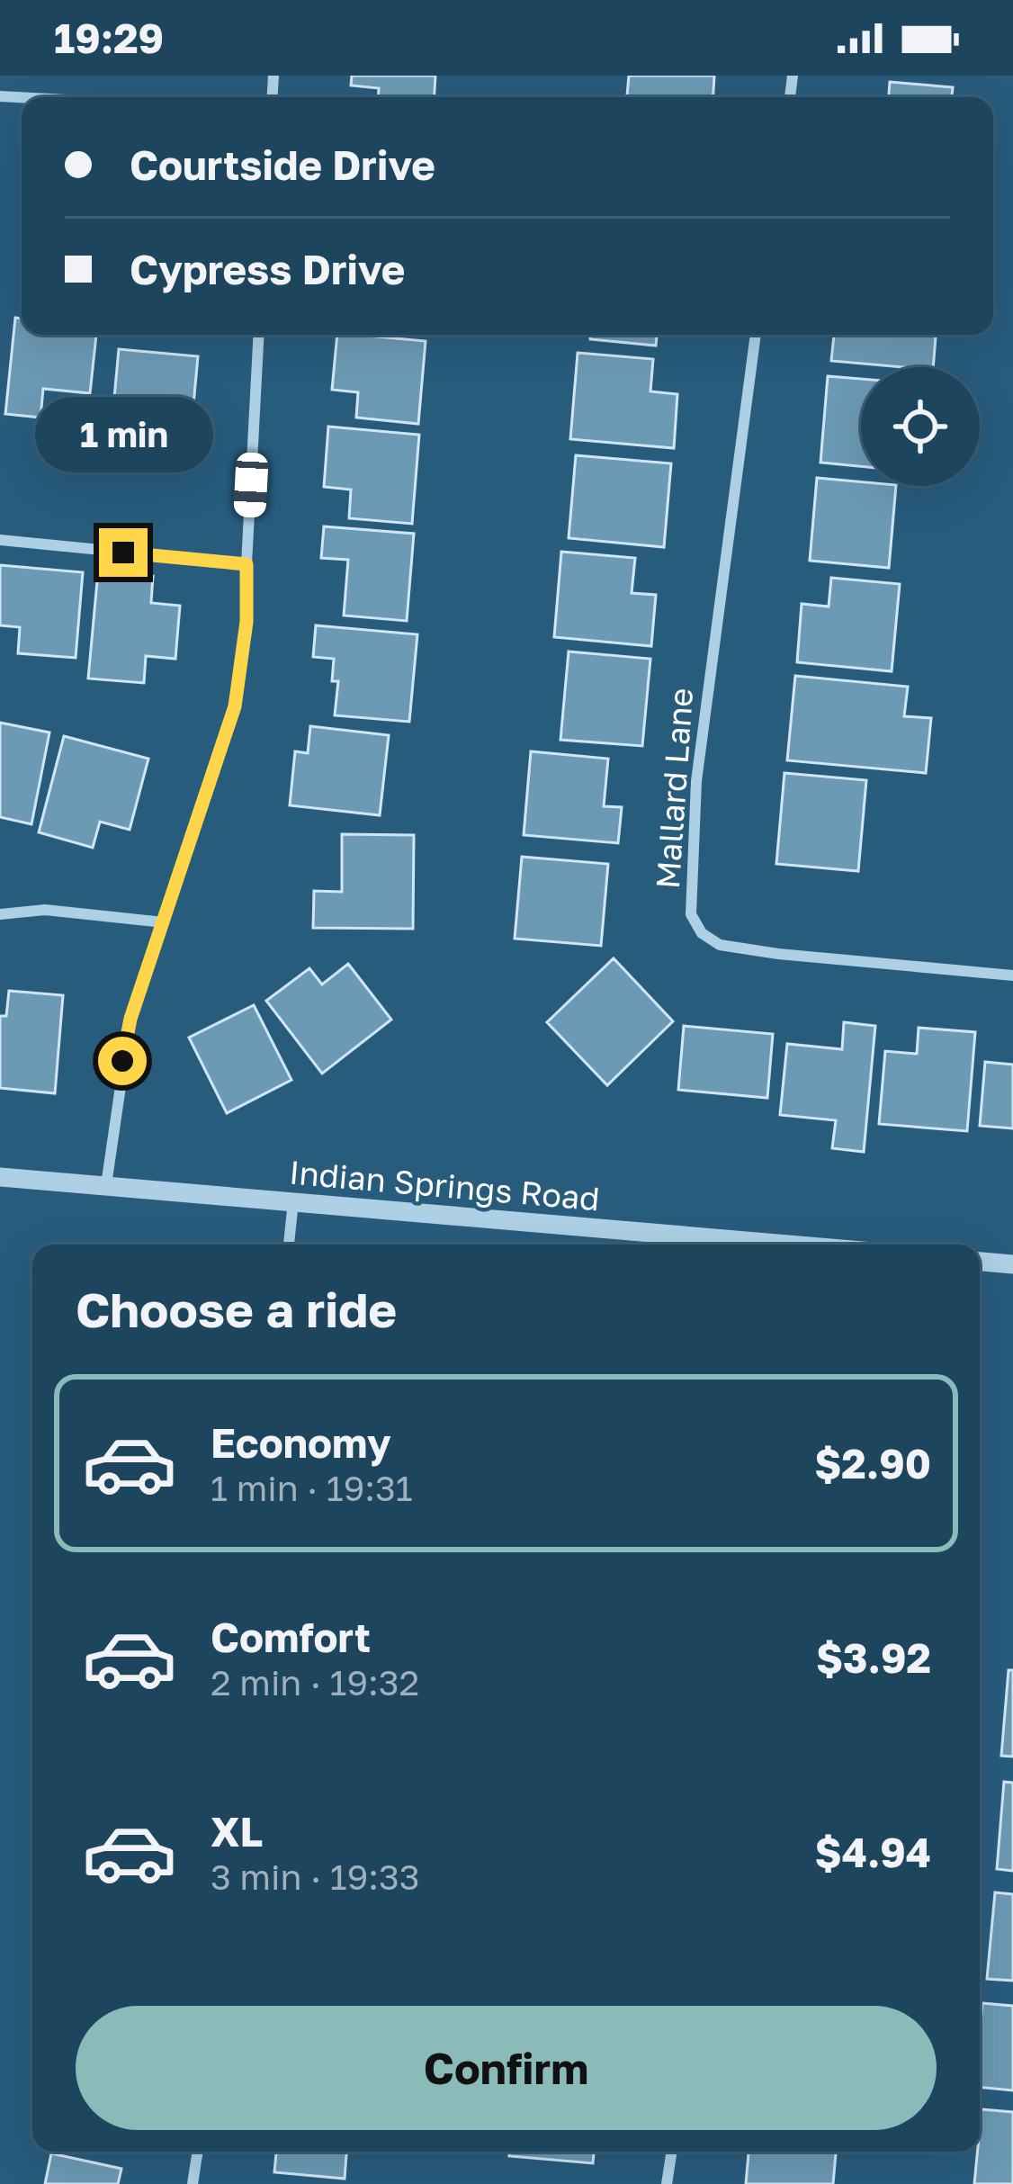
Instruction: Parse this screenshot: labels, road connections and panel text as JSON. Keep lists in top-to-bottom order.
{
  "streets": {
    "street": ["Mallard Lane", "Indian Springs Road"]
  },
  "page": {
    "status": "19:29",
    "banner": ["Courtside Drive", "Cypress Drive"],
    "bubble": "1 min",
    "heading": "Choose a ride",
    "list": [
      {
        "name": "Economy",
        "note": "1 min · 19:31",
        "value": "$2.90"
      },
      {
        "name": "Comfort",
        "note": "2 min · 19:32",
        "value": "$3.92"
      },
      {
        "name": "XL",
        "note": "3 min · 19:33",
        "value": "$4.94"
      }
    ],
    "buttons": "Confirm"
  }
}
